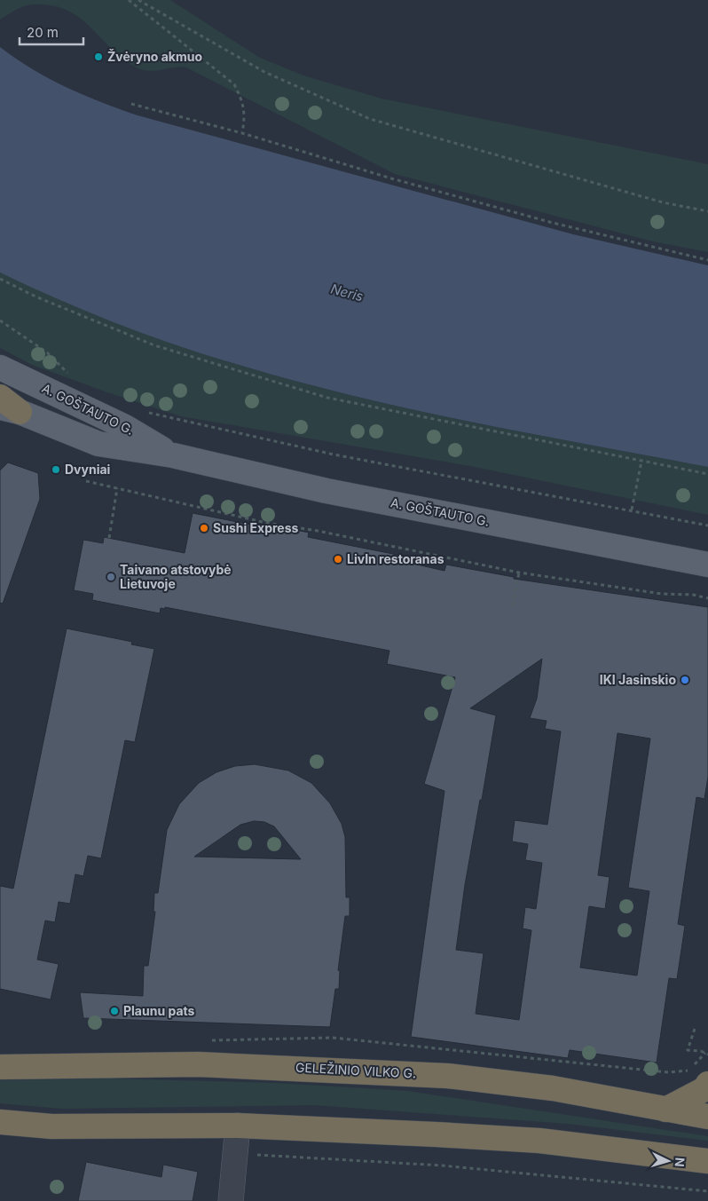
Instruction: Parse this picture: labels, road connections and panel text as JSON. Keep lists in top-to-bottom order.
{
  "streets": {
    "highway": ["GELEŽINIO VILKO G."],
    "main road": ["A. GOŠTAUTO G."]
  },
  "water": ["Neris"],
  "places": [
    "Žvėryno akmuo",
    "Dvyniai",
    "Sushi Express",
    "LivIn restoranas",
    "Taivano atstovybė Lietuvoje",
    "IKI Jasinskio",
    "Plaunu pats"
  ],
  "scale_bar": "20 m",
  "north": "right"
}
